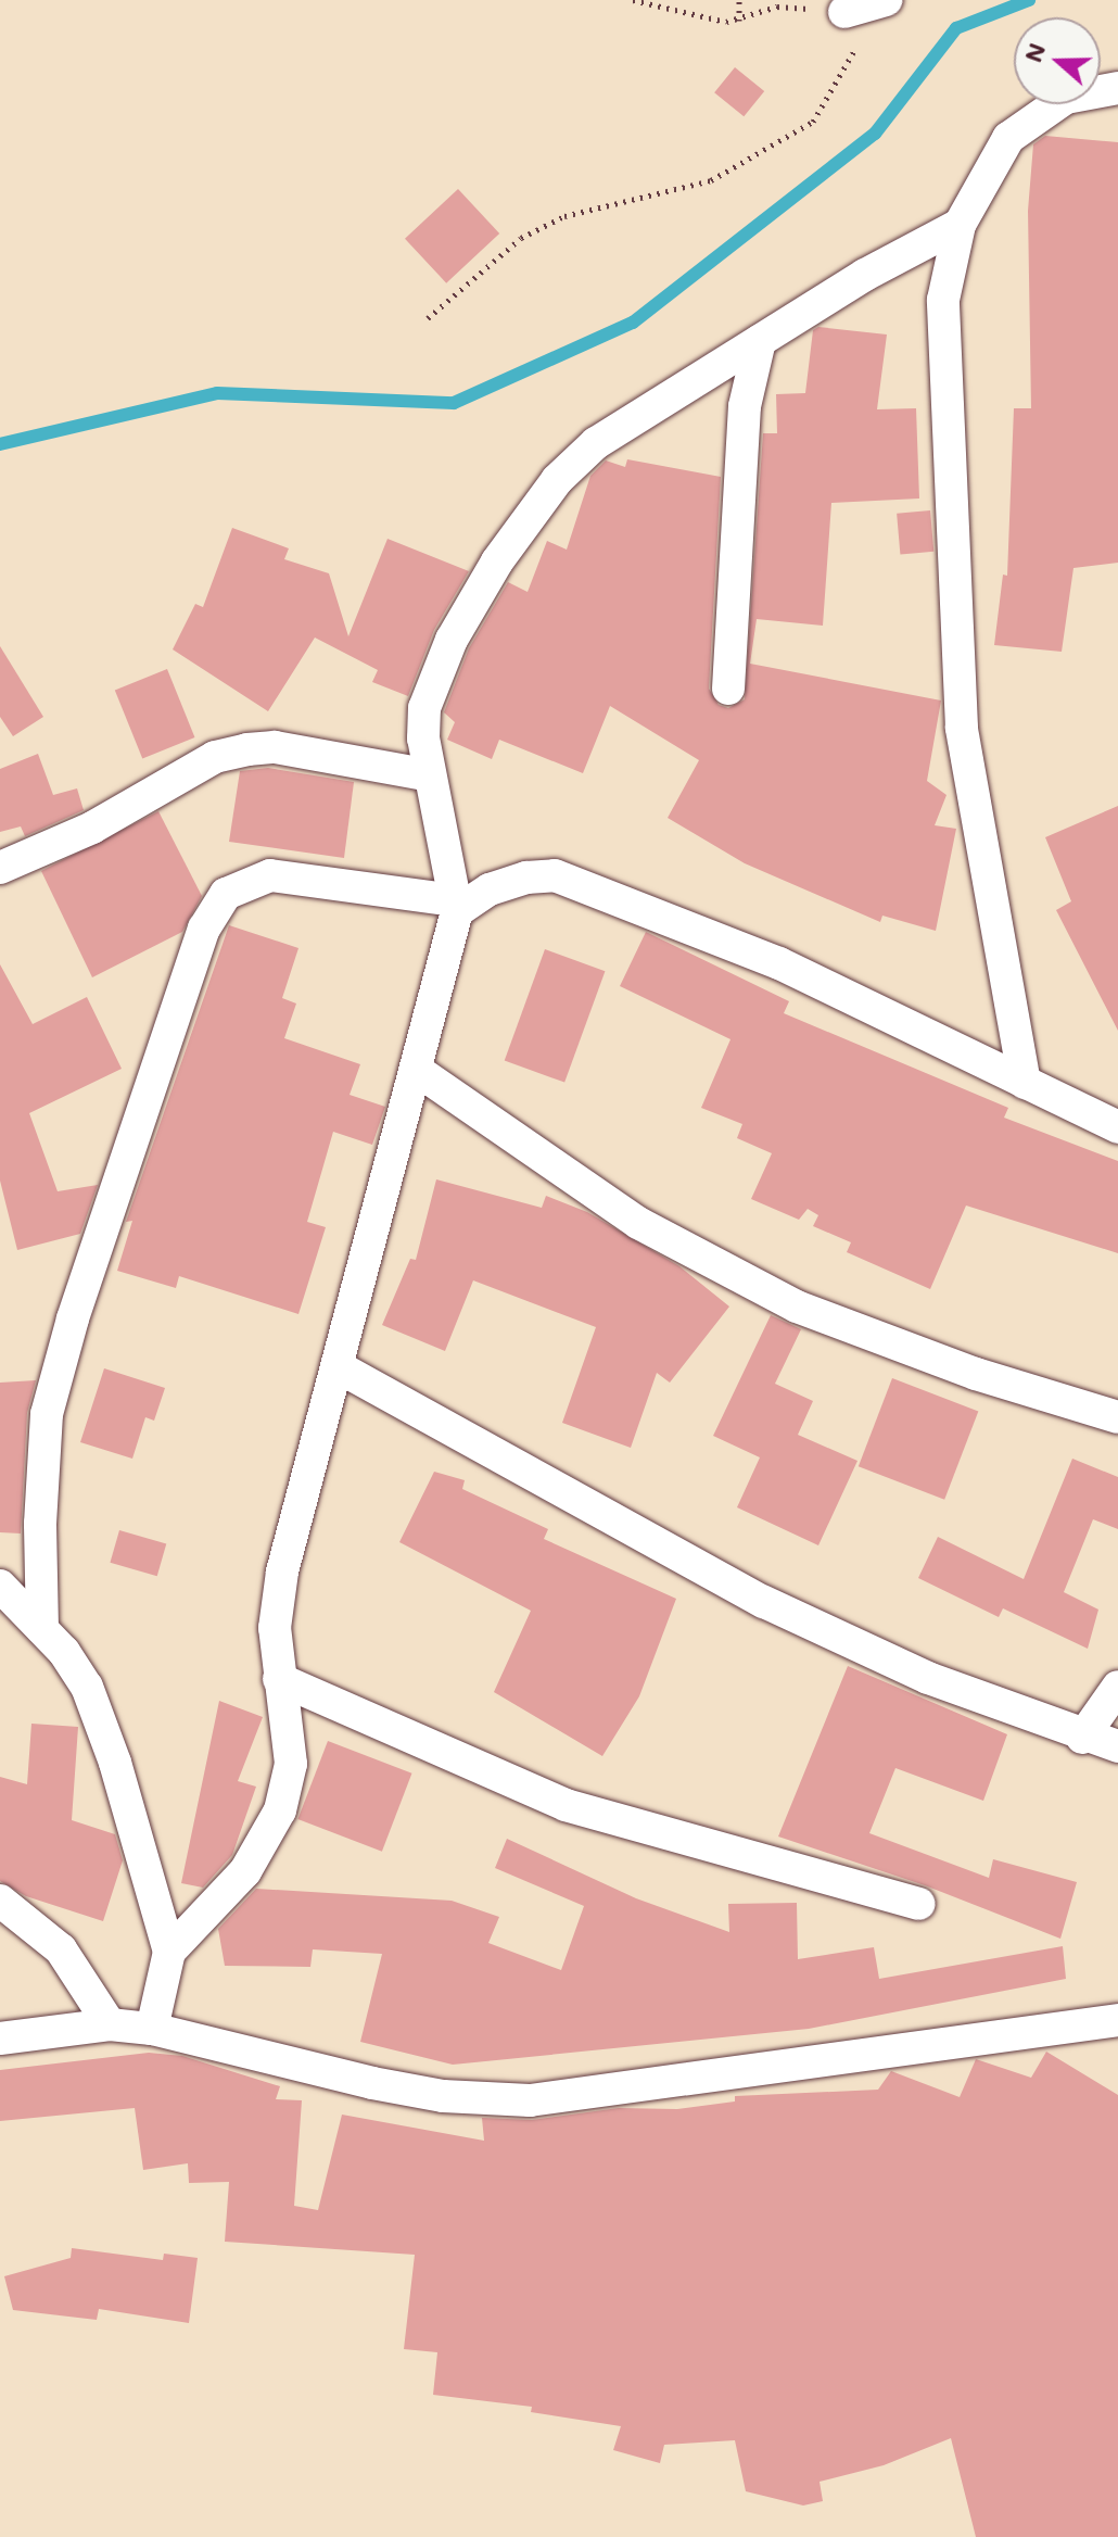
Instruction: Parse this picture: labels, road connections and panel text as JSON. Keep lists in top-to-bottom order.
{
  "north": "left"
}
